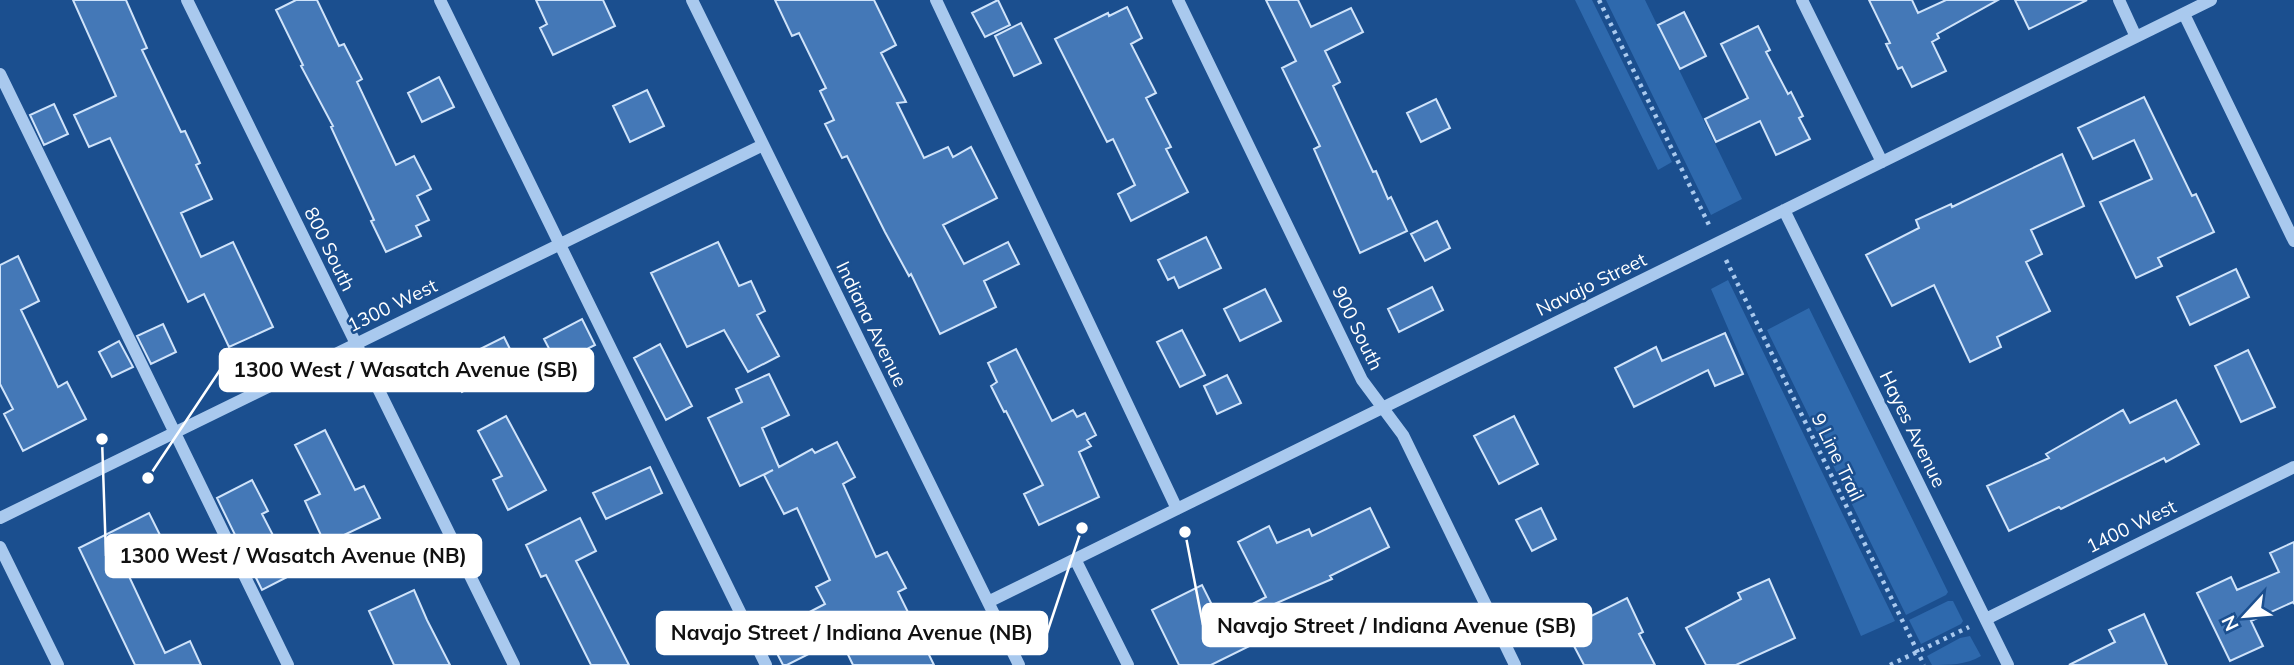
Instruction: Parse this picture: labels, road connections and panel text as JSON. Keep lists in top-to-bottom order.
{
  "streets": {
    "street": [
      "800 South",
      "Navajo Street",
      "1300 West",
      "Indiana Avenue",
      "900 South",
      "Hayes Avenue",
      "1400 West"
    ],
    "path": ["9 Line Trail"]
  },
  "crossings": [
    ["800 South", "1300 West"],
    ["Navajo Street", "Indiana Avenue"],
    ["Navajo Street", "900 South"],
    ["Navajo Street", "Hayes Avenue"],
    ["1300 West", "Indiana Avenue"],
    ["Hayes Avenue", "1400 West"]
  ],
  "places": [
    "1300 West / Wasatch Avenue (NB)",
    "1300 West / Wasatch Avenue (SB)",
    "Navajo Street / Indiana Avenue (NB)",
    "Navajo Street / Indiana Avenue (SB)"
  ],
  "north": "bottom left"
}
